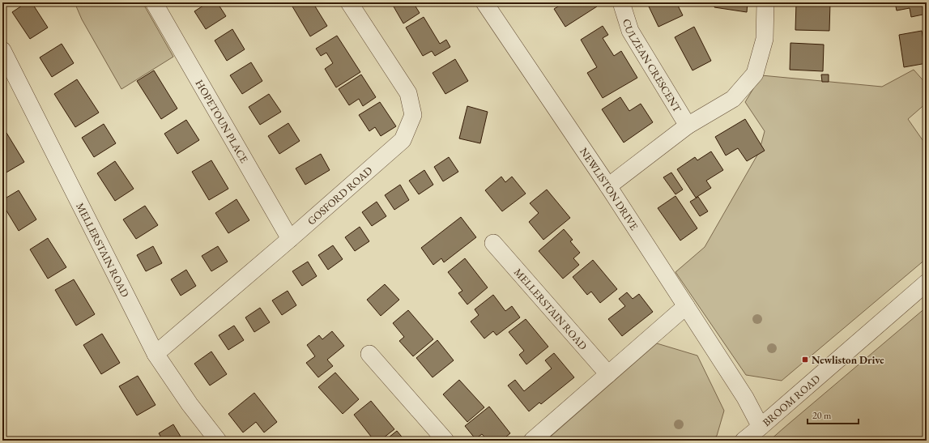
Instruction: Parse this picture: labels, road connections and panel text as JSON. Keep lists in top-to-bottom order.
{
  "streets": {
    "street": [
      "CULZEAN CRESCENT",
      "HOPETOUN PLACE",
      "NEWLISTON DRIVE",
      "GOSFORD ROAD",
      "MELLERSTAIN ROAD",
      "BROOM ROAD"
    ]
  },
  "crossings": [
    ["HOPETOUN PLACE", "GOSFORD ROAD"],
    ["NEWLISTON DRIVE", "BROOM ROAD"],
    ["GOSFORD ROAD", "MELLERSTAIN ROAD"]
  ],
  "places": {
    "transit": ["Newliston Drive"]
  },
  "scale_bar": "20 m"
}
